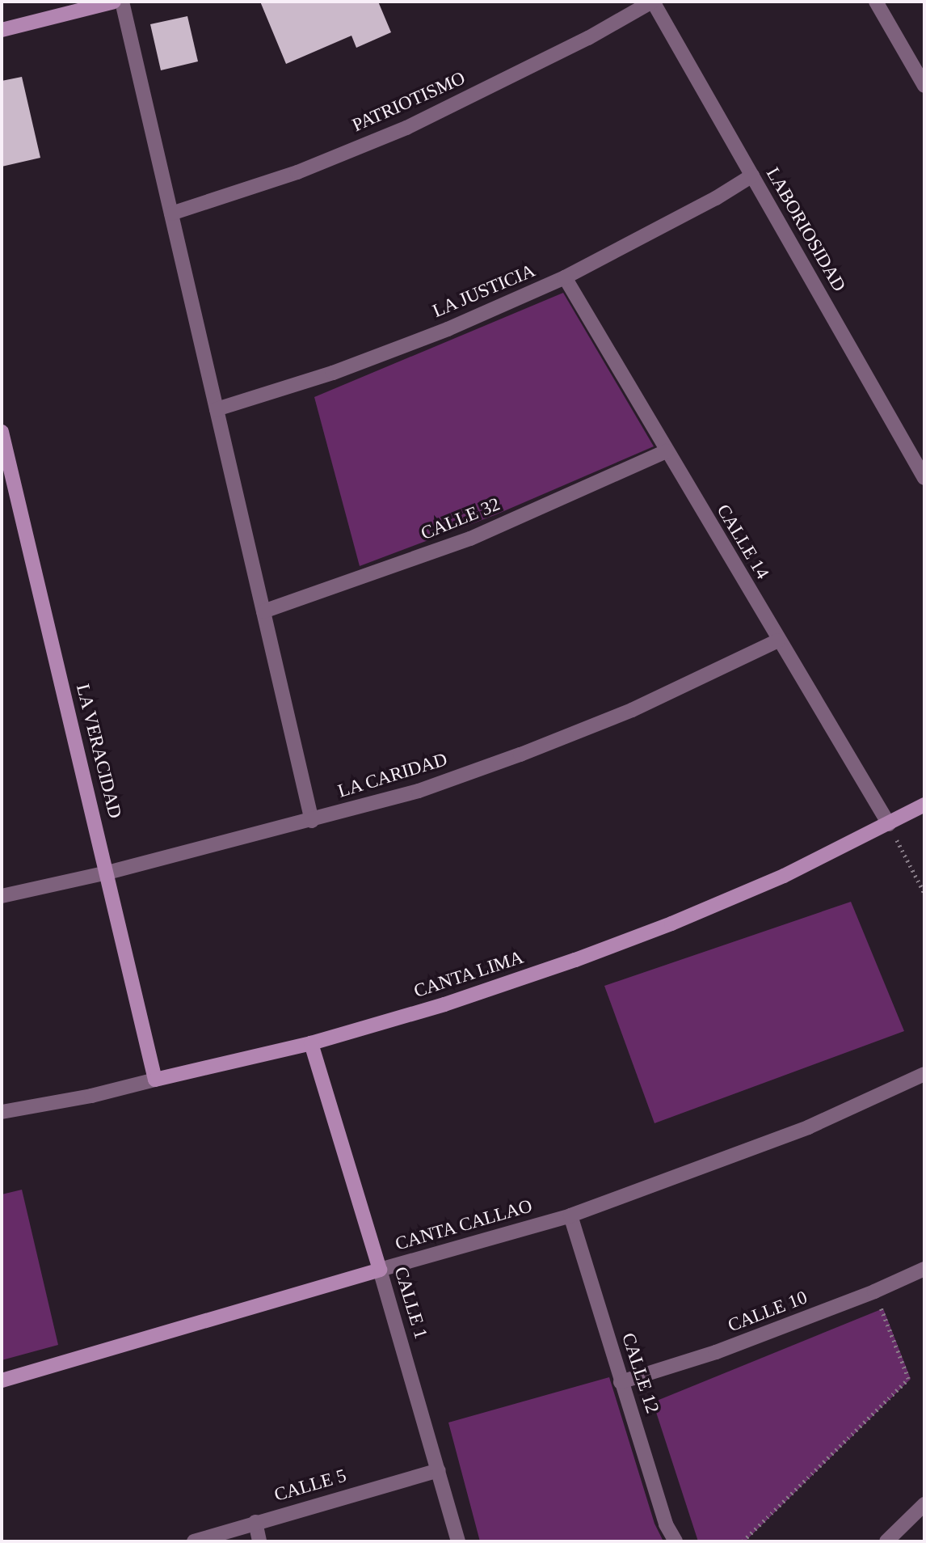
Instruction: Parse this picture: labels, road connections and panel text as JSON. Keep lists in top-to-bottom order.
{
  "streets": {
    "street": [
      "PATRIOTISMO",
      "LABORIOSIDAD",
      "LA JUSTICIA",
      "CALLE 32",
      "CALLE 14",
      "LA VERACIDAD",
      "LA CARIDAD",
      "CANTA LIMA",
      "CANTA CALLAO",
      "CALLE 1",
      "CALLE 10",
      "CALLE 12",
      "CALLE 5"
    ]
  },
  "crossings": [
    ["PATRIOTISMO", "LABORIOSIDAD"],
    ["LABORIOSIDAD", "LA JUSTICIA"],
    ["LA JUSTICIA", "CALLE 14"],
    ["CALLE 32", "CALLE 14"],
    ["CALLE 14", "LA CARIDAD"],
    ["CALLE 14", "CANTA LIMA"],
    ["LA VERACIDAD", "LA CARIDAD"],
    ["LA VERACIDAD", "CANTA LIMA"],
    ["CANTA LIMA", "CALLE 1"],
    ["CANTA CALLAO", "CALLE 1"],
    ["CANTA CALLAO", "CALLE 12"],
    ["CALLE 1", "CALLE 5"],
    ["CALLE 10", "CALLE 12"]
  ]
}
